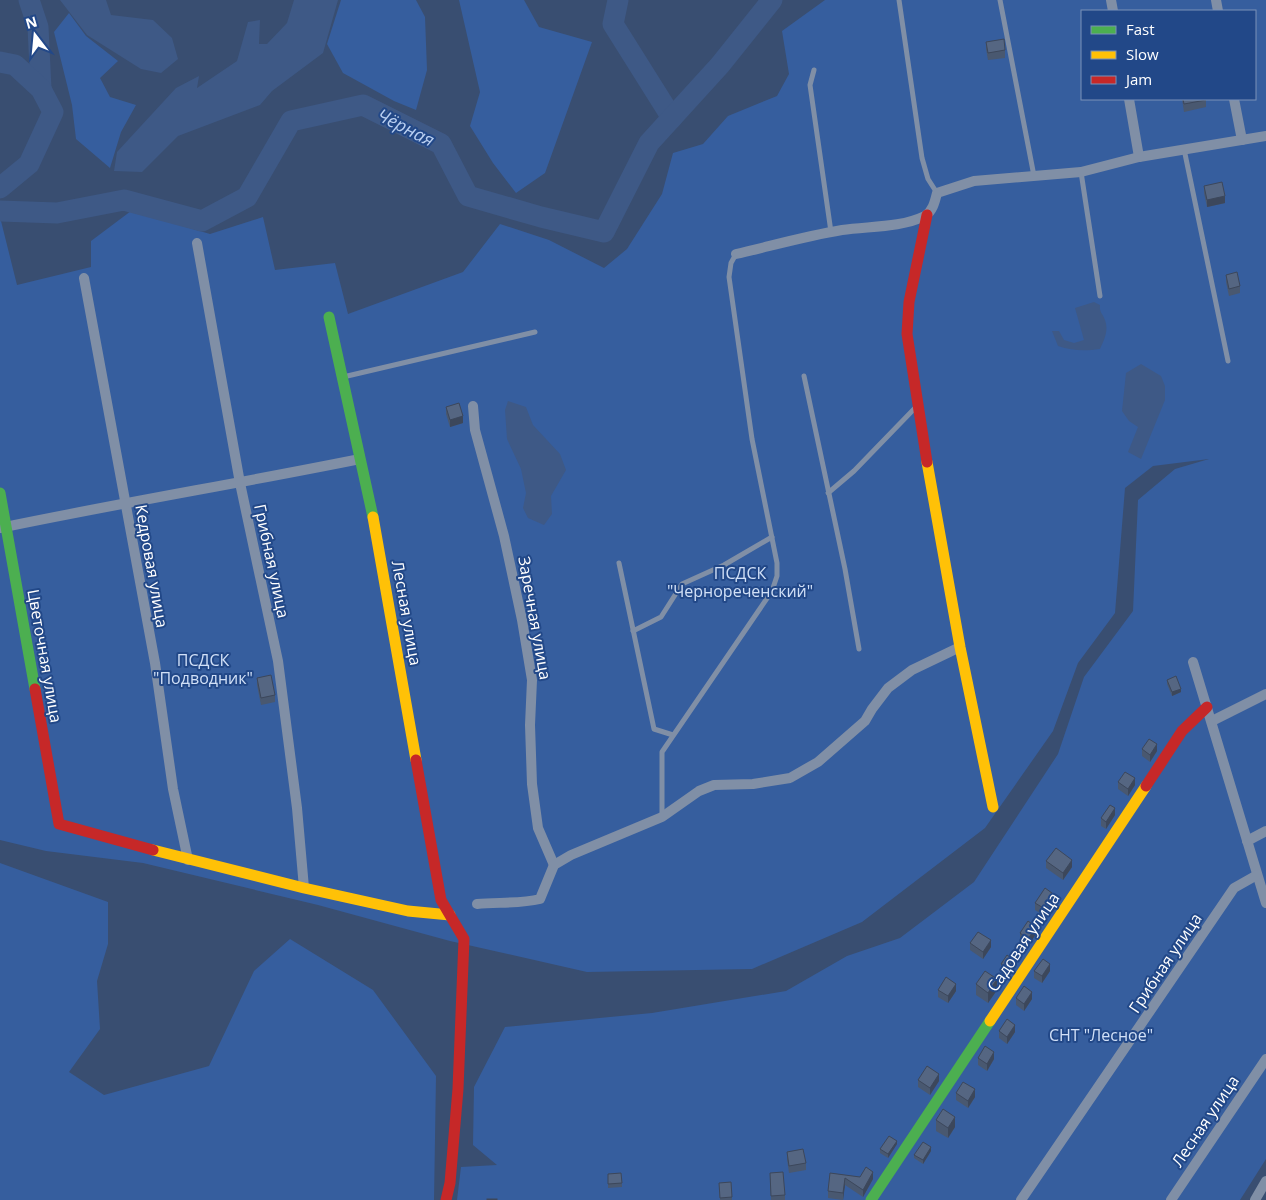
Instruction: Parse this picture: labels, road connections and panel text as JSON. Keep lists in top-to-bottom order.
{
  "streets": {
    "street": [
      "Грибная улица",
      "Кедровая улица",
      "Лесная улица",
      "Заречная улица",
      "Цветочная улица",
      "Садовая улица"
    ]
  },
  "crossings": [
    ["Кедровая улица", "Цветочная улица"]
  ],
  "water": ["Чёрная"],
  "parks": ["ПСДСК \"Чернореченский\"", "ПСДСК \"Подводник\"", "СНТ \"Лесное\""],
  "legend": ["Fast", "Slow", "Jam"],
  "north": "top"
}
